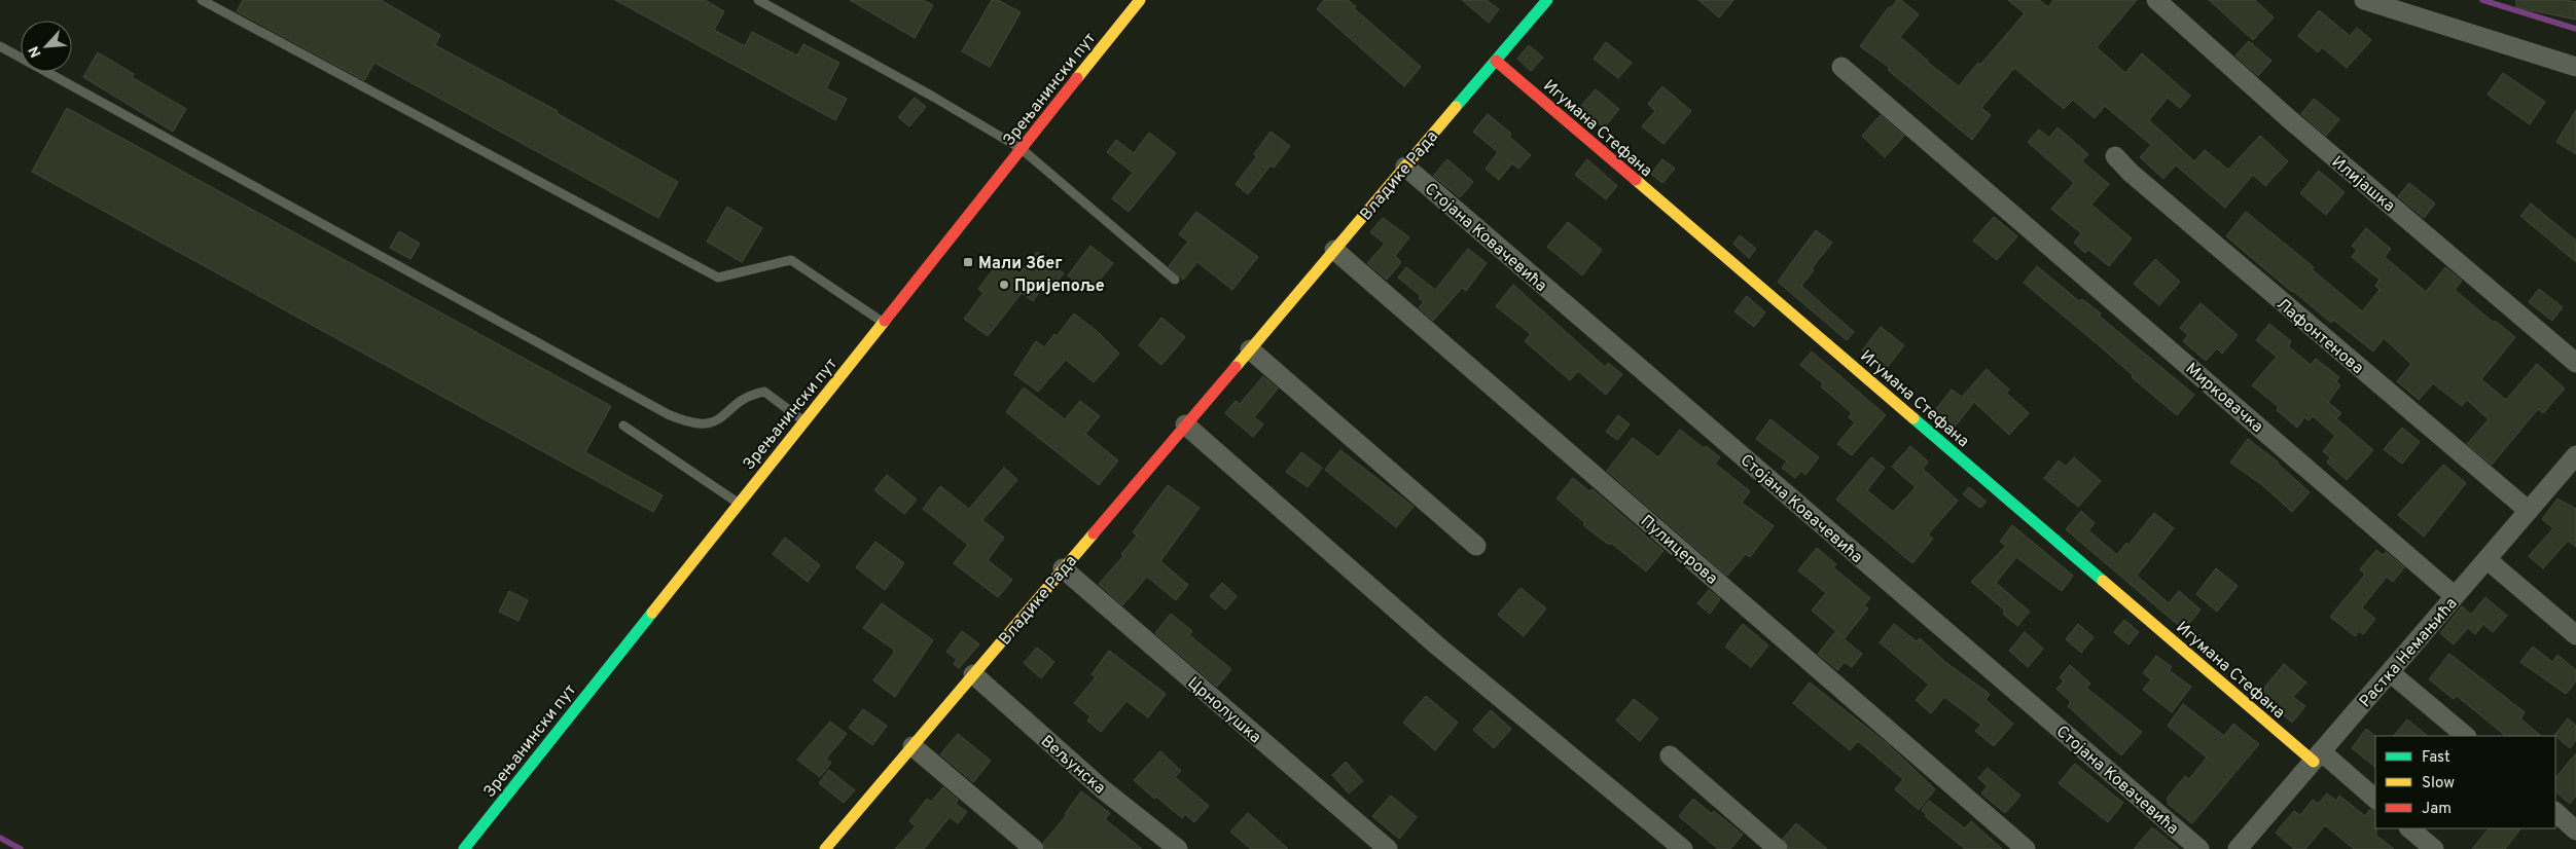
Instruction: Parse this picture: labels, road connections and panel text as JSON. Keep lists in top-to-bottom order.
{
  "streets": {
    "street": [
      "Зрењанински пут",
      "Игумана Стефана",
      "Владике Рада",
      "Илијашка",
      "Стојана Ковачевића",
      "Лафонтенова",
      "Мирковачка",
      "Пулицерова",
      "Растка Немањића",
      "Црнолушка",
      "Вељунска"
    ]
  },
  "crossings": [
    ["Игумана Стефана", "Владике Рада"],
    ["Игумана Стефана", "Растка Немањића"],
    ["Владике Рада", "Стојана Ковачевића"],
    ["Владике Рада", "Пулицерова"],
    ["Владике Рада", "Црнолушка"],
    ["Владике Рада", "Вељунска"],
    ["Лафонтенова", "Растка Немањића"],
    ["Мирковачка", "Растка Немањића"]
  ],
  "places": {
    "transit": ["Мали Збег"],
    "other": ["Пријепоље"]
  },
  "legend": ["Fast", "Slow", "Jam"],
  "north": "bottom left"
}
